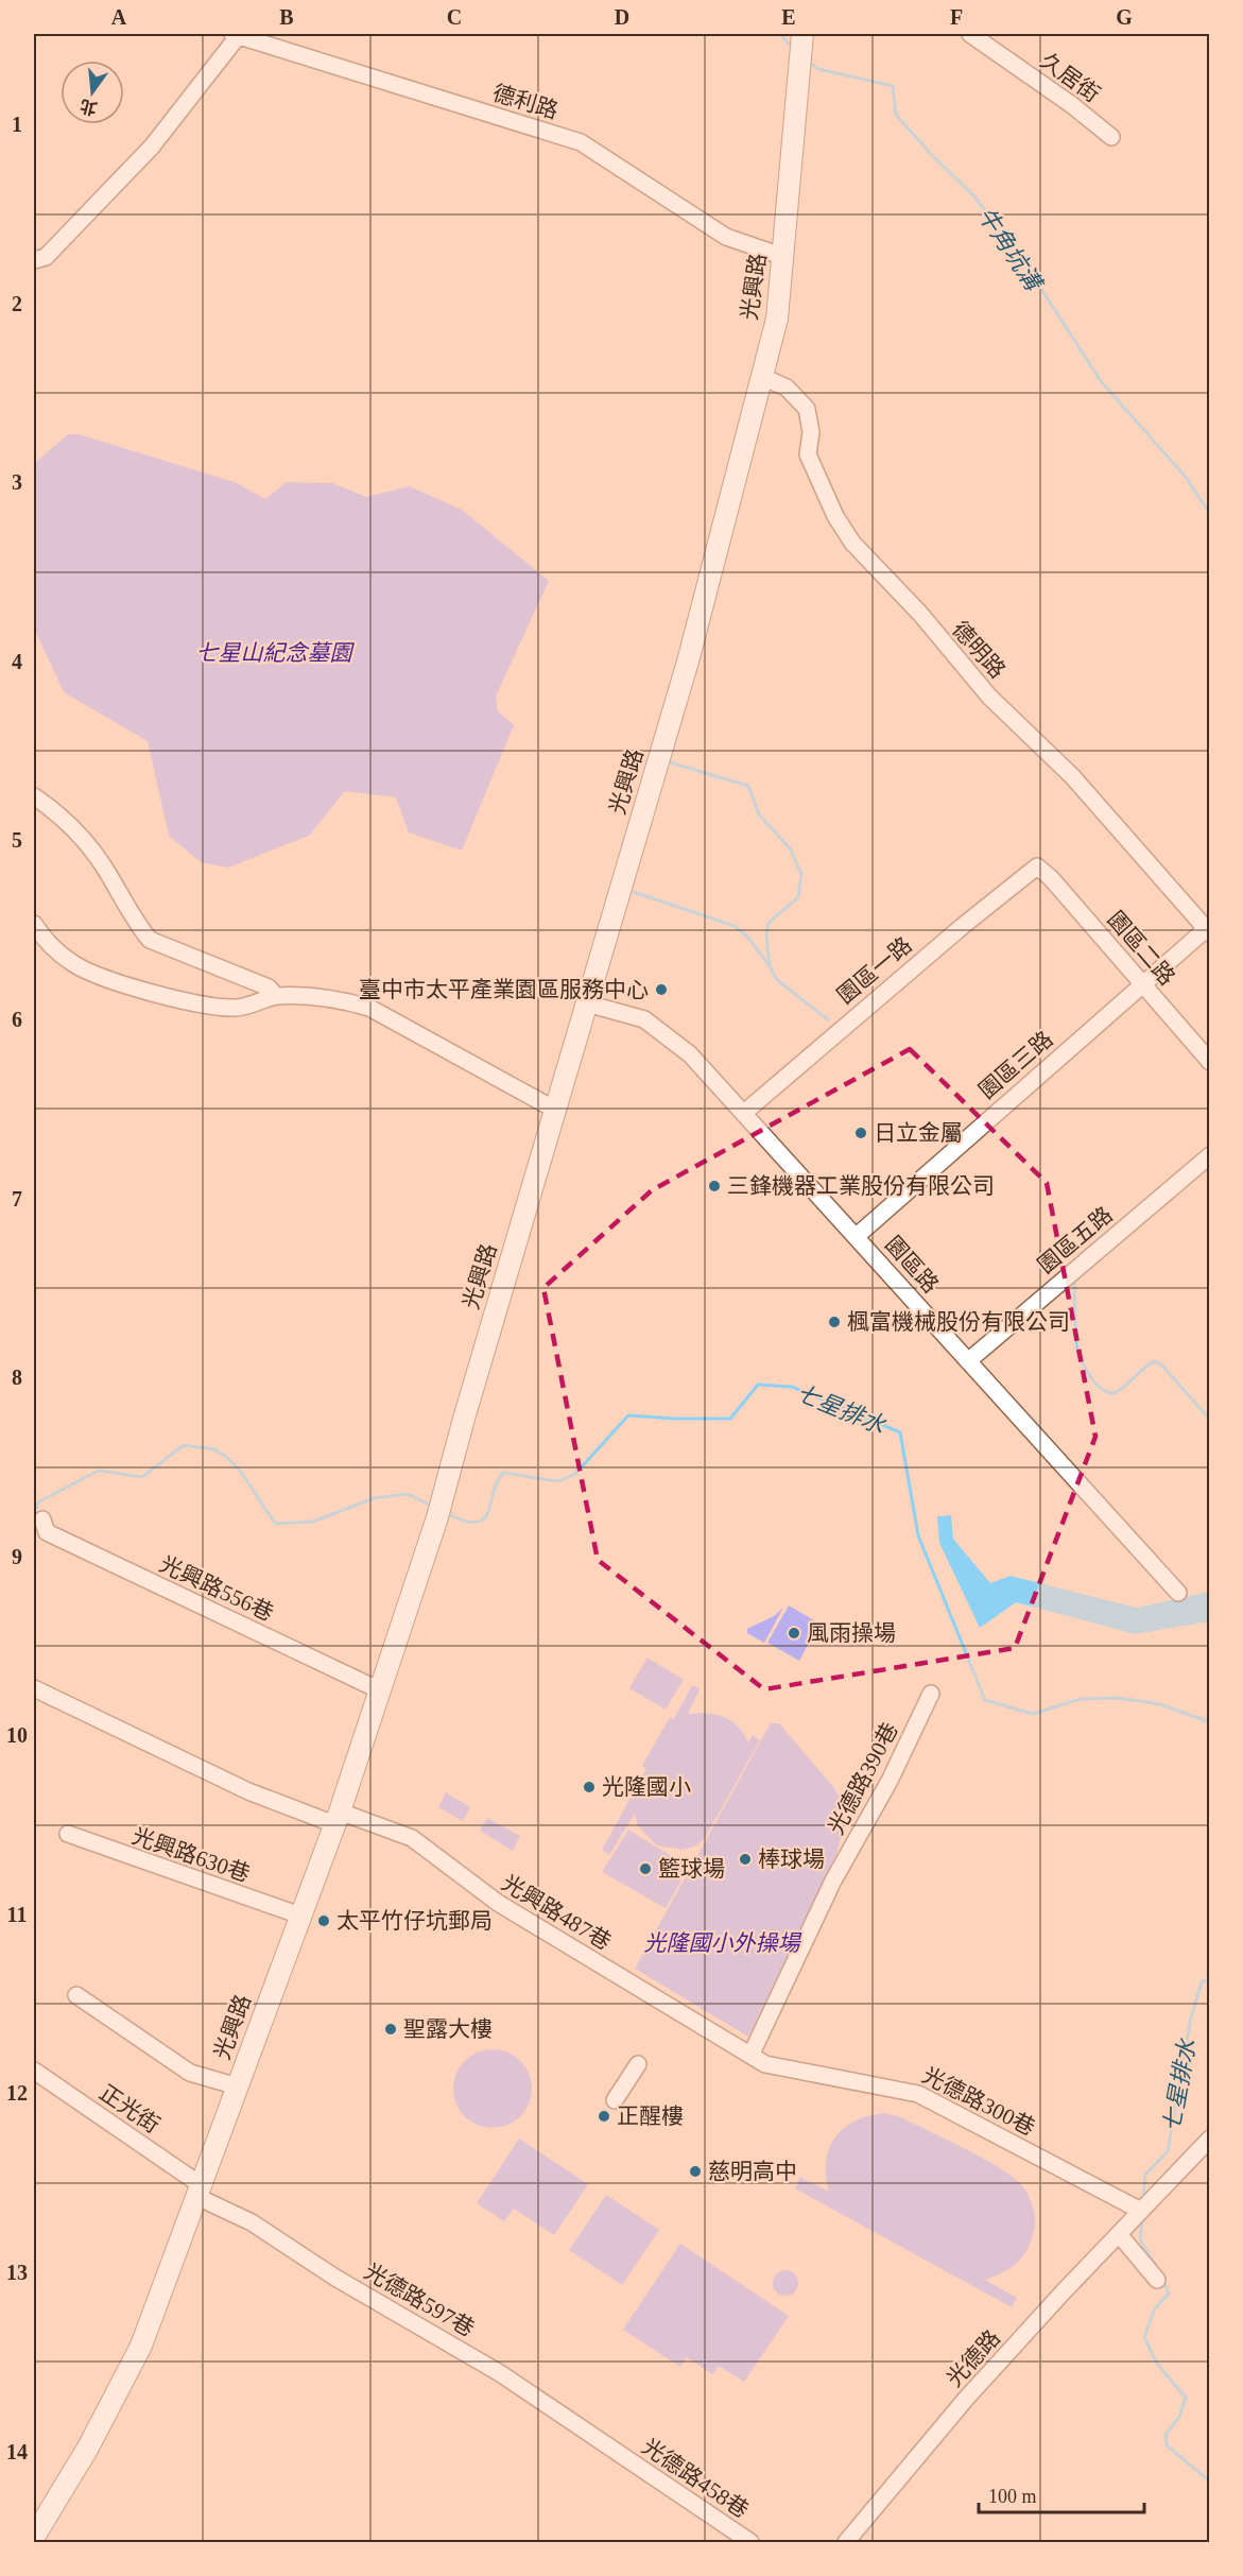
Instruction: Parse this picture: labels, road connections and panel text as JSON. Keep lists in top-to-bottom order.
{
  "streets": {
    "main road": ["光興路"],
    "street": [
      "久居街",
      "德利路",
      "德明路",
      "園區二路",
      "園區一路",
      "園區三路",
      "園區五路",
      "園區路",
      "光興路556巷",
      "光德路390巷",
      "光興路630巷",
      "光興路487巷",
      "光德路300巷",
      "正光街",
      "光德路597巷",
      "光德路",
      "光德路458巷"
    ]
  },
  "crossings": [
    ["德利路", "光興路"],
    ["光興路", "德明路"],
    ["光興路", "園區路"],
    ["光興路", "光興路556巷"],
    ["光興路", "光興路630巷"],
    ["光興路", "光興路487巷"],
    ["光興路", "正光街"],
    ["光興路", "光德路597巷"],
    ["德明路", "園區三路"],
    ["園區二路", "園區一路"],
    ["園區二路", "園區三路"],
    ["園區一路", "園區路"],
    ["園區三路", "園區路"],
    ["園區五路", "園區路"],
    ["光德路390巷", "光興路487巷"],
    ["光德路390巷", "光德路300巷"],
    ["光興路487巷", "光德路300巷"],
    ["光德路300巷", "光德路"],
    ["正光街", "光德路597巷"],
    ["光德路597巷", "光德路458巷"]
  ],
  "water": ["牛角坑溝", "七星排水"],
  "parks": ["七星山紀念墓園", "光隆國小外操場"],
  "places": [
    "臺中市太平產業園區服務中心",
    "日立金屬",
    "三鋒機器工業股份有限公司",
    "楓富機械股份有限公司",
    "風雨操場",
    "光隆國小",
    "棒球場",
    "籃球場",
    "太平竹仔坑郵局",
    "聖露大樓",
    "正醒樓",
    "慈明高中"
  ],
  "scale_bar": "100 m",
  "north": "bottom",
  "grid": {
    "columns": [
      "A",
      "B",
      "C",
      "D",
      "E",
      "F",
      "G"
    ],
    "rows": [
      "1",
      "2",
      "3",
      "4",
      "5",
      "6",
      "7",
      "8",
      "9",
      "10",
      "11",
      "12",
      "13",
      "14"
    ]
  }
}
